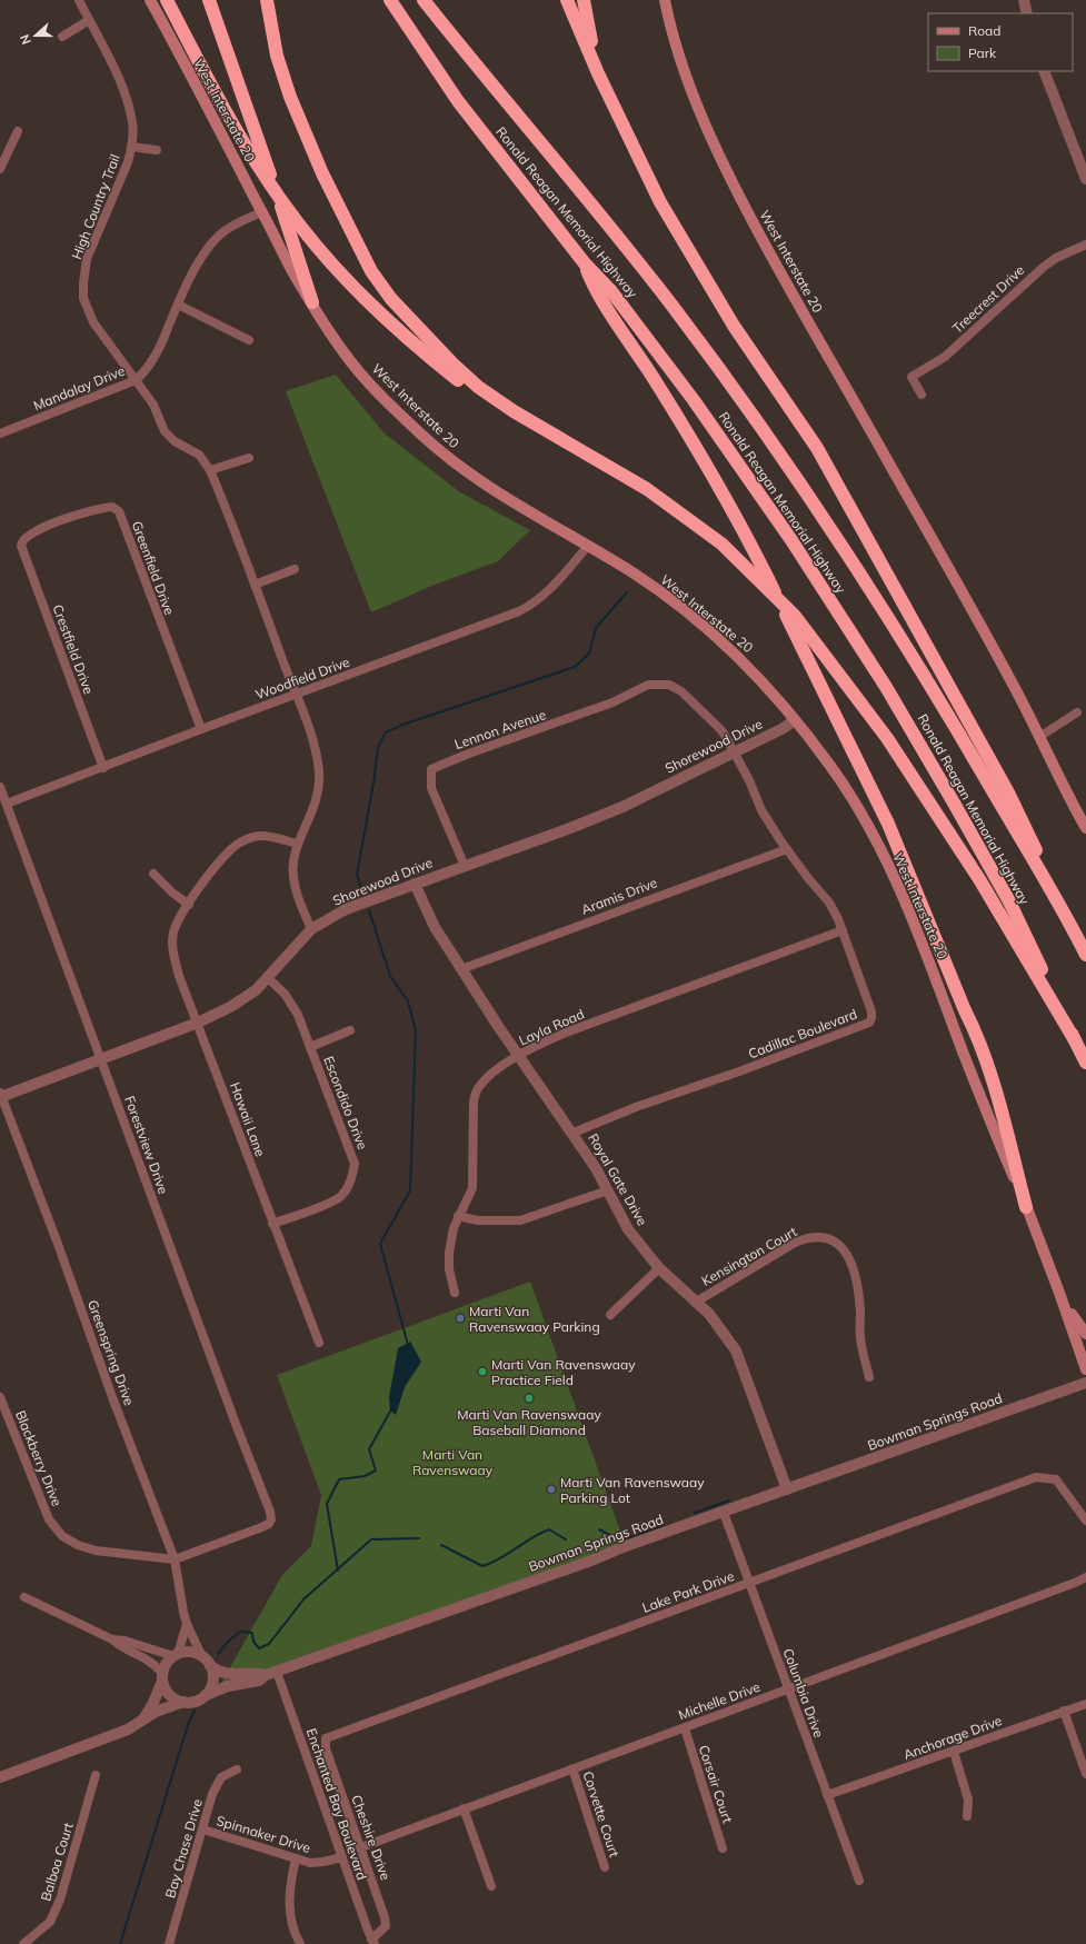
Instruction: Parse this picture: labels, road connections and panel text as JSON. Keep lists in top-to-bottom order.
{
  "streets": {
    "highway": ["Ronald Reagan Memorial Highway"],
    "main road": ["West Interstate 20"],
    "street": [
      "High Country Trail",
      "Treecrest Drive",
      "Mandalay Drive",
      "Greenfield Drive",
      "Crestfield Drive",
      "Woodfield Drive",
      "Lennon Avenue",
      "Shorewood Drive",
      "Aramis Drive",
      "Layla Road",
      "Cadillac Boulevard",
      "Escondido Drive",
      "Hawaii Lane",
      "Forestview Drive",
      "Royal Gate Drive",
      "Kensington Court",
      "Greenspring Drive",
      "Bowman Springs Road",
      "Blackberry Drive",
      "Lake Park Drive",
      "Columbia Drive",
      "Michelle Drive",
      "Anchorage Drive",
      "Corsair Court",
      "Enchanted Bay Boulevard",
      "Corvette Court",
      "Spinnaker Drive",
      "Cheshire Drive",
      "Bay Chase Drive",
      "Balboa Court"
    ]
  },
  "crossings": [
    ["West Interstate 20", "Mandalay Drive"],
    ["West Interstate 20", "Woodfield Drive"],
    ["West Interstate 20", "Shorewood Drive"],
    ["High Country Trail", "Mandalay Drive"],
    ["High Country Trail", "Woodfield Drive"],
    ["High Country Trail", "Shorewood Drive"],
    ["High Country Trail", "Hawaii Lane"],
    ["Greenfield Drive", "Crestfield Drive"],
    ["Greenfield Drive", "Woodfield Drive"],
    ["Crestfield Drive", "Woodfield Drive"],
    ["Woodfield Drive", "Forestview Drive"],
    ["Lennon Avenue", "Shorewood Drive"],
    ["Lennon Avenue", "Cadillac Boulevard"],
    ["Shorewood Drive", "Cadillac Boulevard"],
    ["Shorewood Drive", "Escondido Drive"],
    ["Shorewood Drive", "Hawaii Lane"],
    ["Shorewood Drive", "Forestview Drive"],
    ["Shorewood Drive", "Royal Gate Drive"],
    ["Shorewood Drive", "Greenspring Drive"],
    ["Aramis Drive", "Cadillac Boulevard"],
    ["Aramis Drive", "Royal Gate Drive"],
    ["Layla Road", "Cadillac Boulevard"],
    ["Layla Road", "Royal Gate Drive"],
    ["Cadillac Boulevard", "Royal Gate Drive"],
    ["Escondido Drive", "Hawaii Lane"],
    ["Forestview Drive", "Blackberry Drive"],
    ["Royal Gate Drive", "Kensington Court"],
    ["Royal Gate Drive", "Bowman Springs Road"],
    ["Greenspring Drive", "Bowman Springs Road"],
    ["Greenspring Drive", "Blackberry Drive"],
    ["Bowman Springs Road", "Columbia Drive"],
    ["Bowman Springs Road", "Enchanted Bay Boulevard"],
    ["Lake Park Drive", "Columbia Drive"],
    ["Lake Park Drive", "Cheshire Drive"],
    ["Columbia Drive", "Michelle Drive"],
    ["Columbia Drive", "Anchorage Drive"],
    ["Michelle Drive", "Corsair Court"],
    ["Michelle Drive", "Corvette Court"],
    ["Michelle Drive", "Cheshire Drive"],
    ["Enchanted Bay Boulevard", "Spinnaker Drive"],
    ["Enchanted Bay Boulevard", "Cheshire Drive"],
    ["Spinnaker Drive", "Bay Chase Drive"]
  ],
  "parks": ["Marti Van Ravenswaay"],
  "places": [
    "Marti Van Ravenswaay Parking",
    "Marti Van Ravenswaay Practice Field",
    "Marti Van Ravenswaay Baseball Diamond",
    "Marti Van Ravenswaay Parking Lot"
  ],
  "legend": ["Road", "Park"],
  "north": "left"
}
